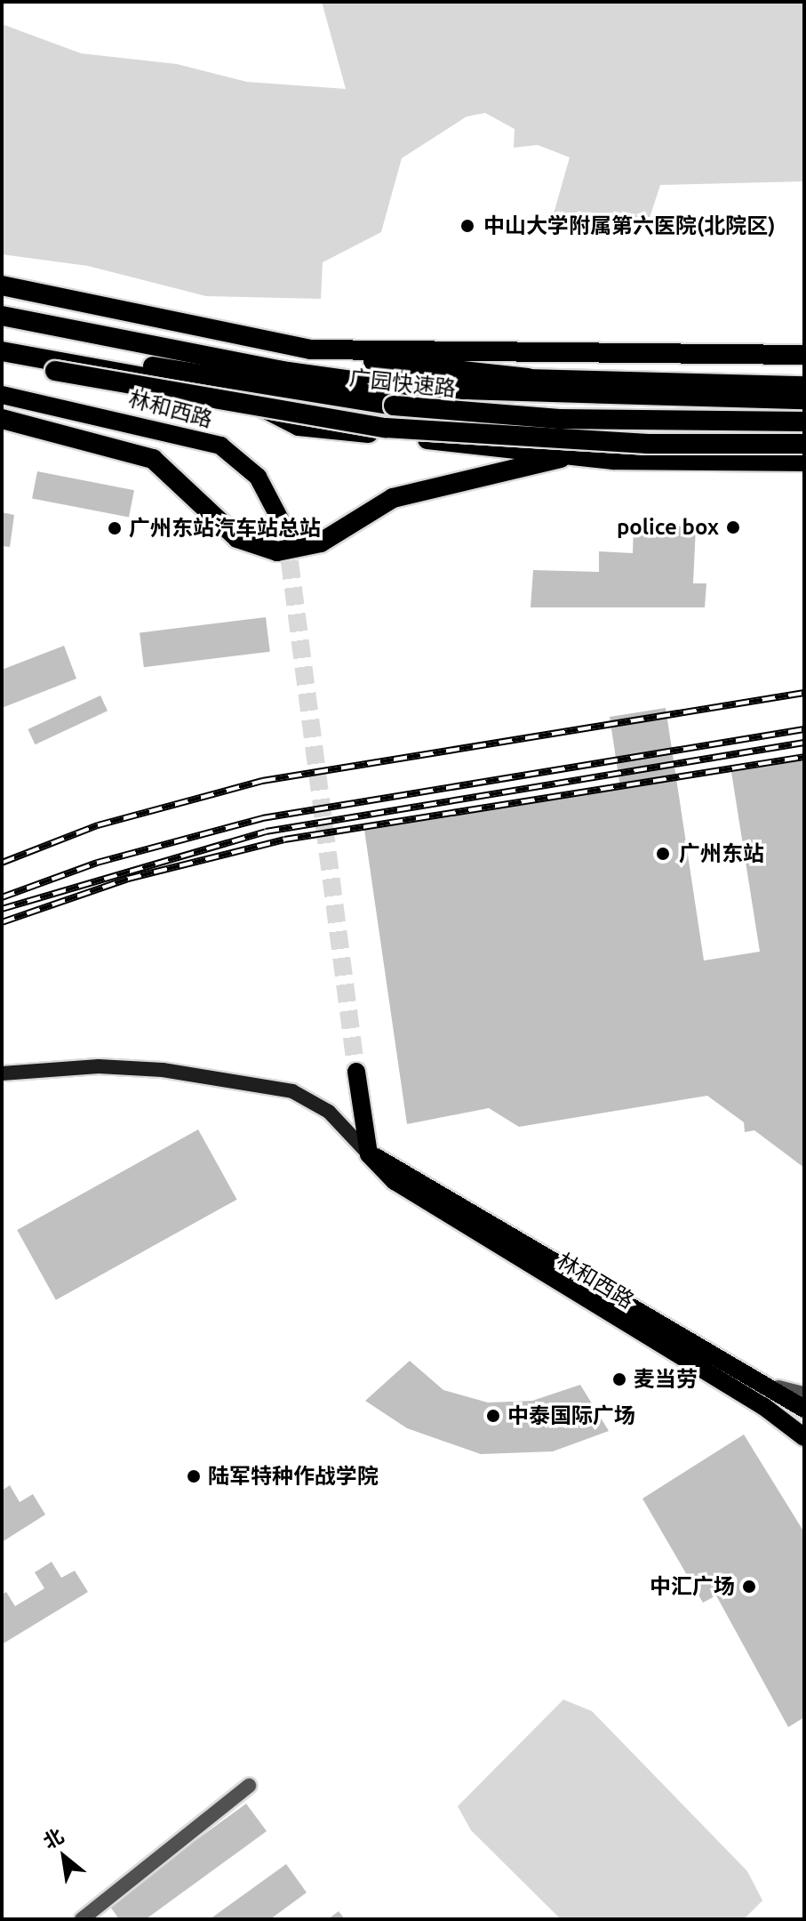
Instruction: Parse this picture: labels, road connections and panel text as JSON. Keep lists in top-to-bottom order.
{
  "streets": {
    "highway": ["广园快速路"],
    "main road": ["林和西路"]
  },
  "places": [
    "中山大学附属第六医院(北院区)",
    "police box",
    "广州东站汽车站总站",
    "广州东站",
    "麦当劳",
    "中泰国际广场",
    "陆军特种作战学院",
    "中汇广场"
  ],
  "north": "top left"
}
